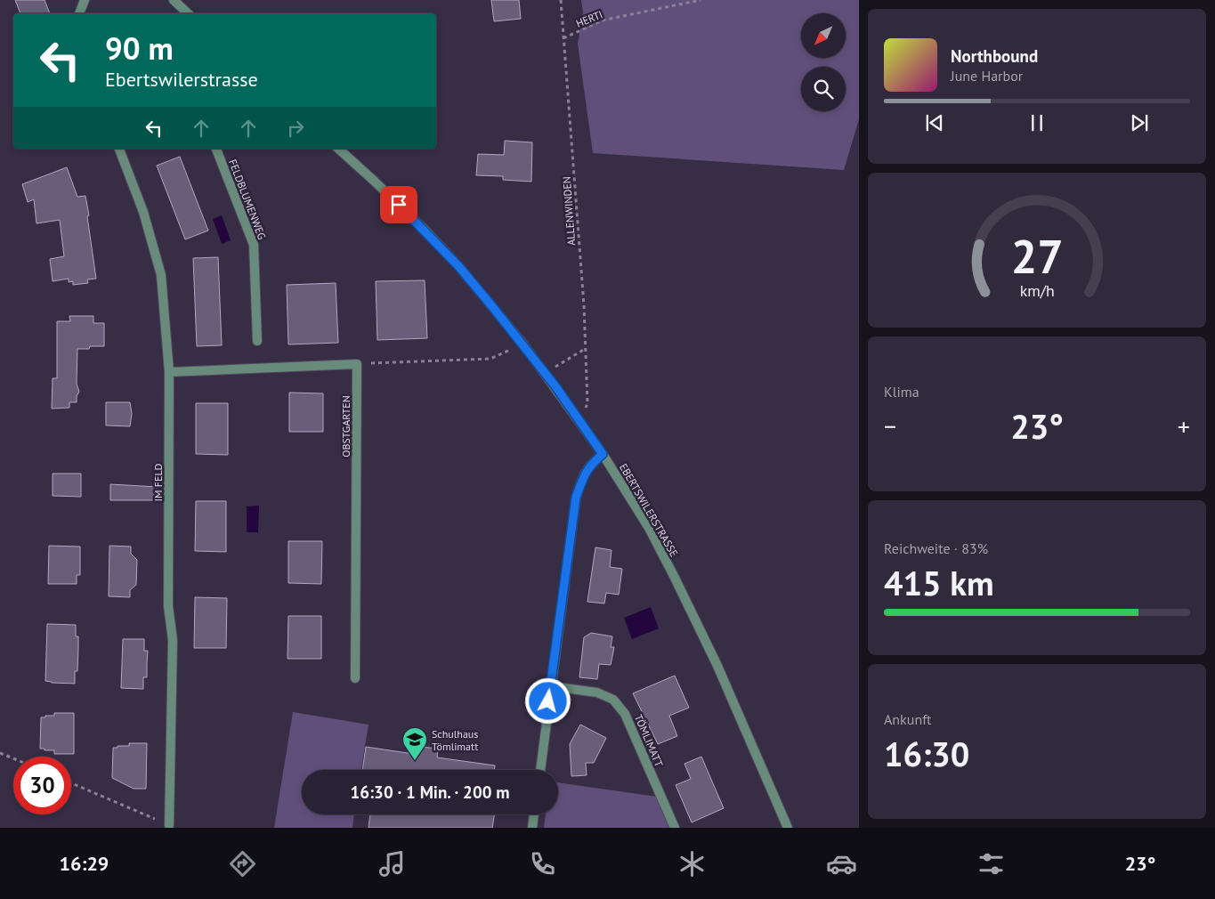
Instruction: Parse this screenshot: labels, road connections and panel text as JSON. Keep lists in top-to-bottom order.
{
  "streets": {
    "street": [
      "FELDBLUMENWEG",
      "OBSTGARTEN",
      "IM FELD",
      "EBERTSWILERSTRASSE",
      "TÖMLIMATT"
    ],
    "path": ["HERTI", "ALLENWINDEN"]
  },
  "crossings": [
    ["HERTI", "ALLENWINDEN"],
    ["ALLENWINDEN", "EBERTSWILERSTRASSE"]
  ],
  "places": {
    "school or university": ["Schulhaus Tömlimatt"]
  },
  "north": "bottom left",
  "page": {
    "turn": ["90 m", "Ebertswilerstrasse"],
    "song": ["Northbound", "June Harbor"],
    "tile": [
      "Klima",
      ["Reichweite · 83%", "415 km"],
      ["Ankunft", "16:30"]
    ],
    "heat": ["−", "23°", "+"],
    "limit": "30",
    "trip": "16:30 · 1 Min. · 200 m",
    "tabs": ["16:29", "23°"],
    "gauge": ["27", "km/h"]
  }
}
